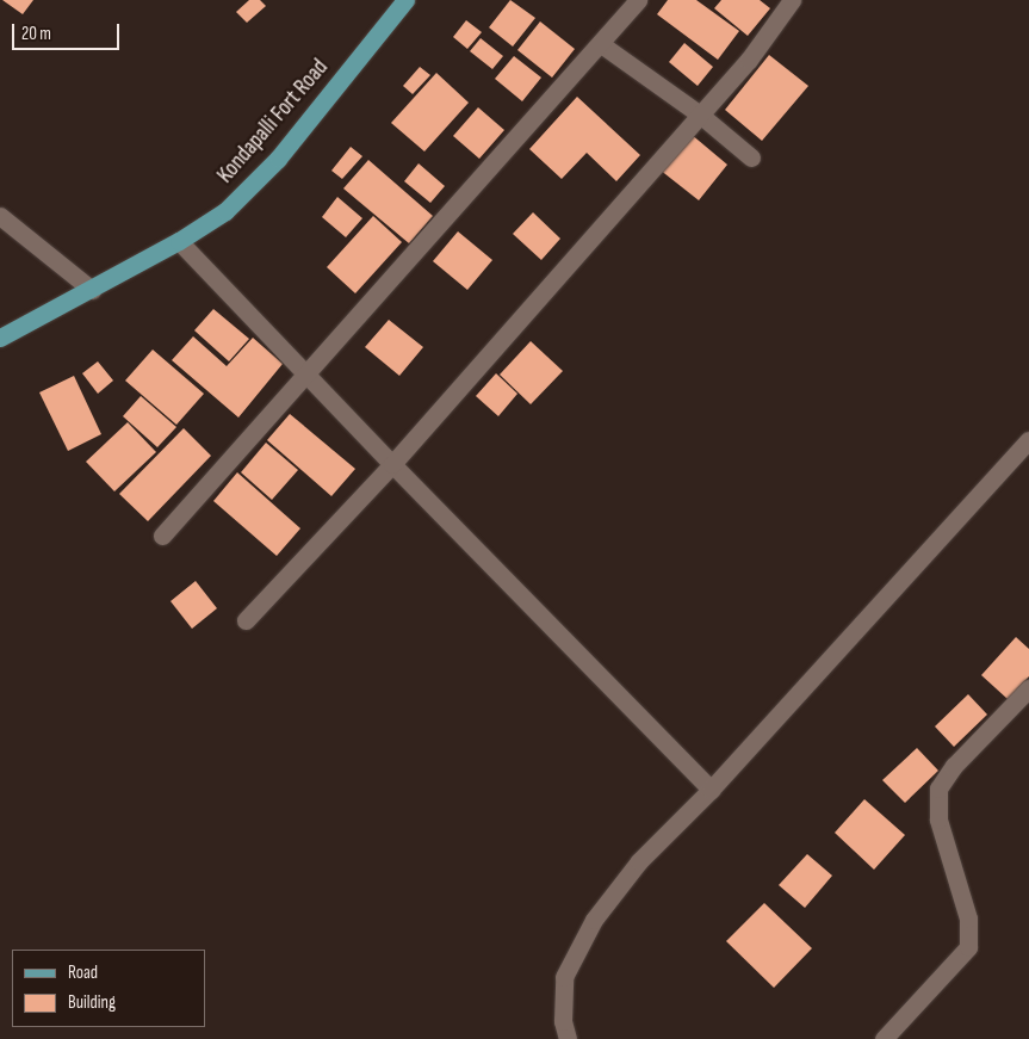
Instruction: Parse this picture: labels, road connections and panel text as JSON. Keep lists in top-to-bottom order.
{
  "streets": {
    "main road": ["Kondapalli Fort Road"]
  },
  "legend": ["Road", "Building"],
  "scale_bar": "20 m"
}
